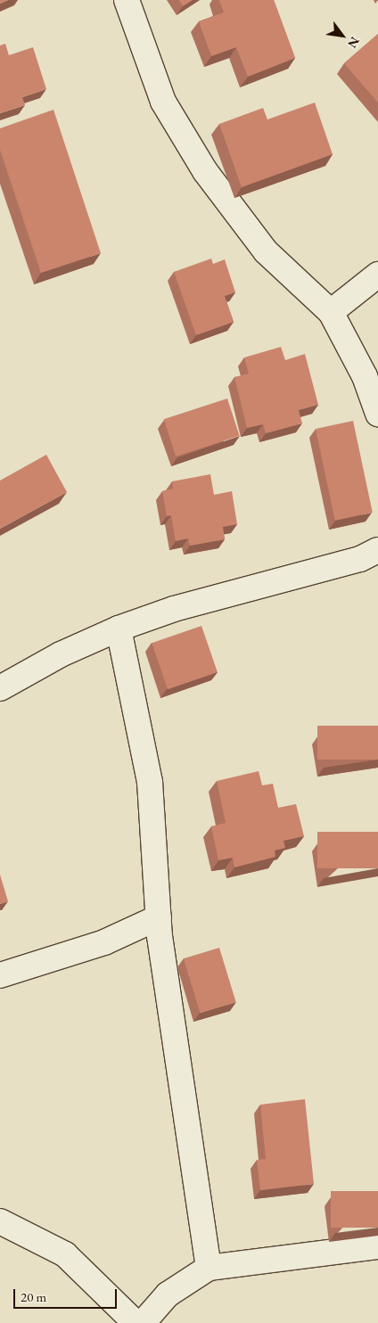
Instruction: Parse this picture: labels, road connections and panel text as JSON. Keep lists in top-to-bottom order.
{
  "scale_bar": "20 m",
  "north": "bottom right"
}
